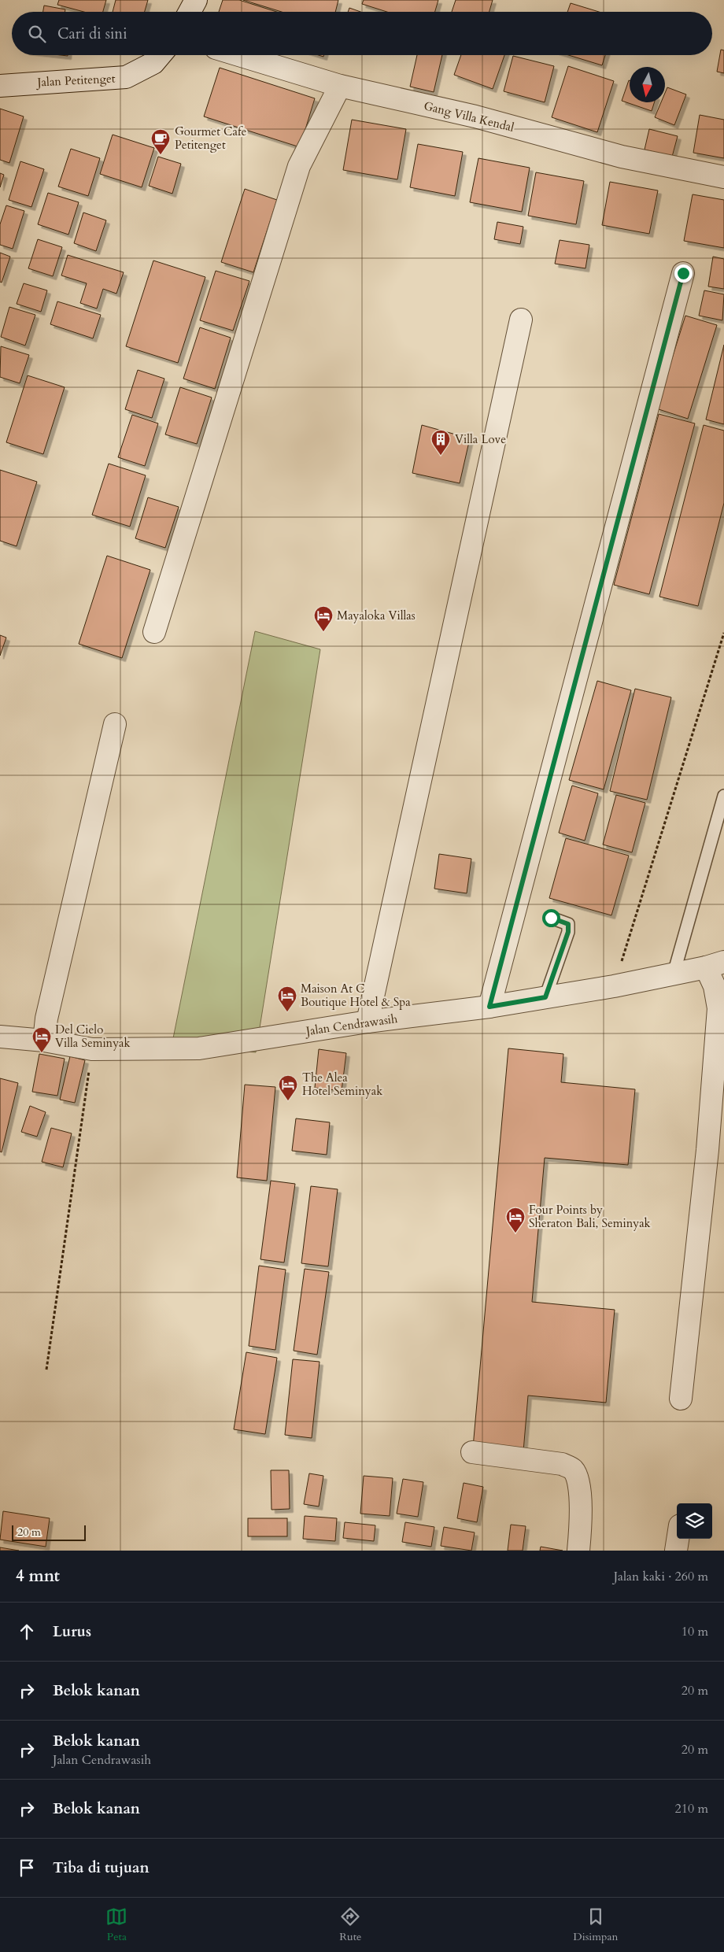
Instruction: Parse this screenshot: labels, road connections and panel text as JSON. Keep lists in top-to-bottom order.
{
  "streets": {
    "street": ["Jalan Petitenget", "Gang Villa Kendal", "Jalan Cendrawasih"]
  },
  "places": {
    "cafe": ["Gourmet Cafe Petitenget"],
    "building": ["Villa Love"],
    "hotel": [
      "Mayaloka Villas",
      "Maison At C Boutique Hotel & Spa",
      "Del Cielo Villa Seminyak",
      "The Alea Hotel Seminyak",
      "Four Points by Sheraton Bali, Seminyak"
    ]
  },
  "scale_bar": "20 m",
  "north": "bottom",
  "page": {
    "search": "Cari di sini",
    "scale": "20 m",
    "heading": ["4 mnt", "Jalan kaki · 260 m"],
    "list": [
      ["Lurus", "10 m"],
      ["Belok kanan", "20 m"],
      ["Belok kanan", "Jalan Cendrawasih", "20 m"],
      ["Belok kanan", "210 m"],
      "Tiba di tujuan"
    ],
    "nav": ["Peta", "Rute", "Disimpan"]
  }
}
